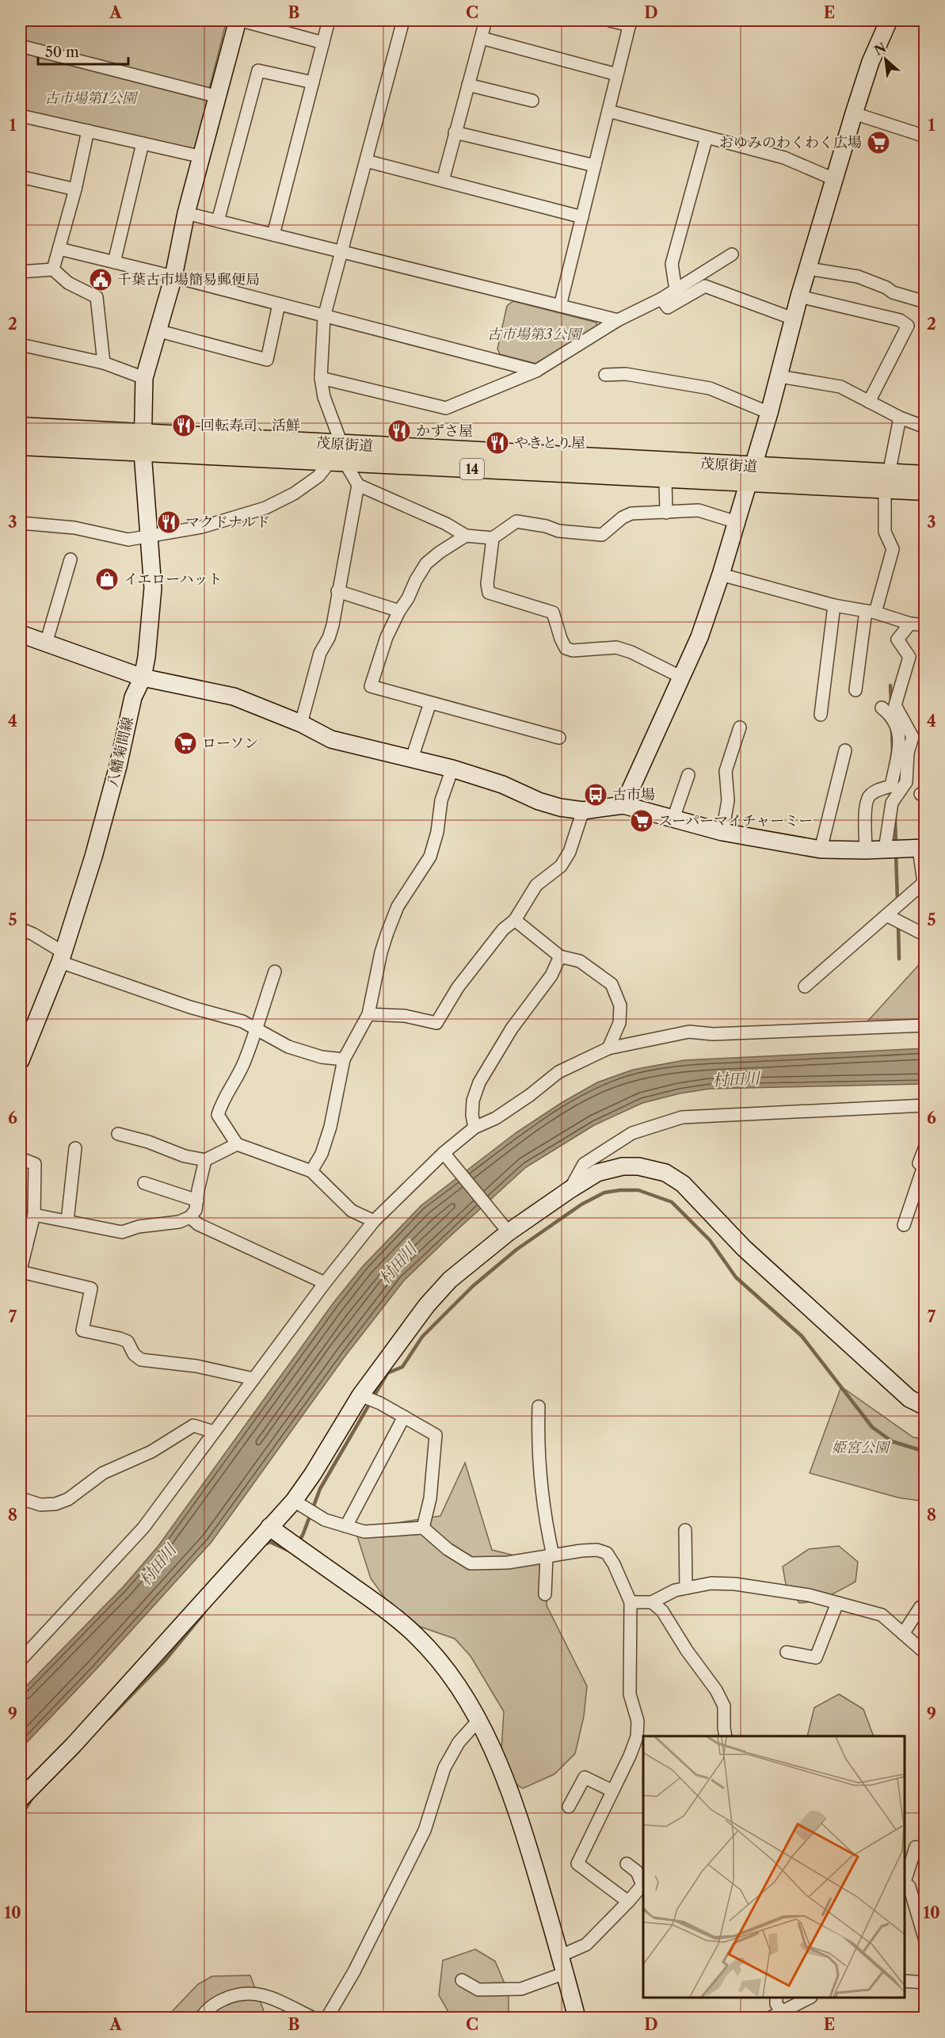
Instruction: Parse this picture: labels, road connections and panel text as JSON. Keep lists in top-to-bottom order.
{
  "streets": {
    "main road": ["茂原街道", "14"],
    "street": ["八幡菊間線"]
  },
  "crossings": [
    ["茂原街道", "八幡菊間線"]
  ],
  "water": ["村田川"],
  "parks": ["古市場第1公園", "古市場第3公園", "姫宮公園"],
  "places": {
    "supermarket": ["おゆみのわくわく広場", "ローソン", "スーパーマイチャーミー"],
    "public building": ["千葉古市場簡易郵便局"],
    "restaurant": [
      "回転寿司、活鮮",
      "かずさ屋",
      "やきとり屋",
      "マクドナルド"
    ],
    "shop": ["イエローハット"],
    "bus stop": ["古市場"]
  },
  "scale_bar": "50 m",
  "north": "top left",
  "grid": {
    "columns": [
      "A",
      "B",
      "C",
      "D",
      "E"
    ],
    "rows": [
      "1",
      "2",
      "3",
      "4",
      "5",
      "6",
      "7",
      "8",
      "9",
      "10"
    ]
  }
}
